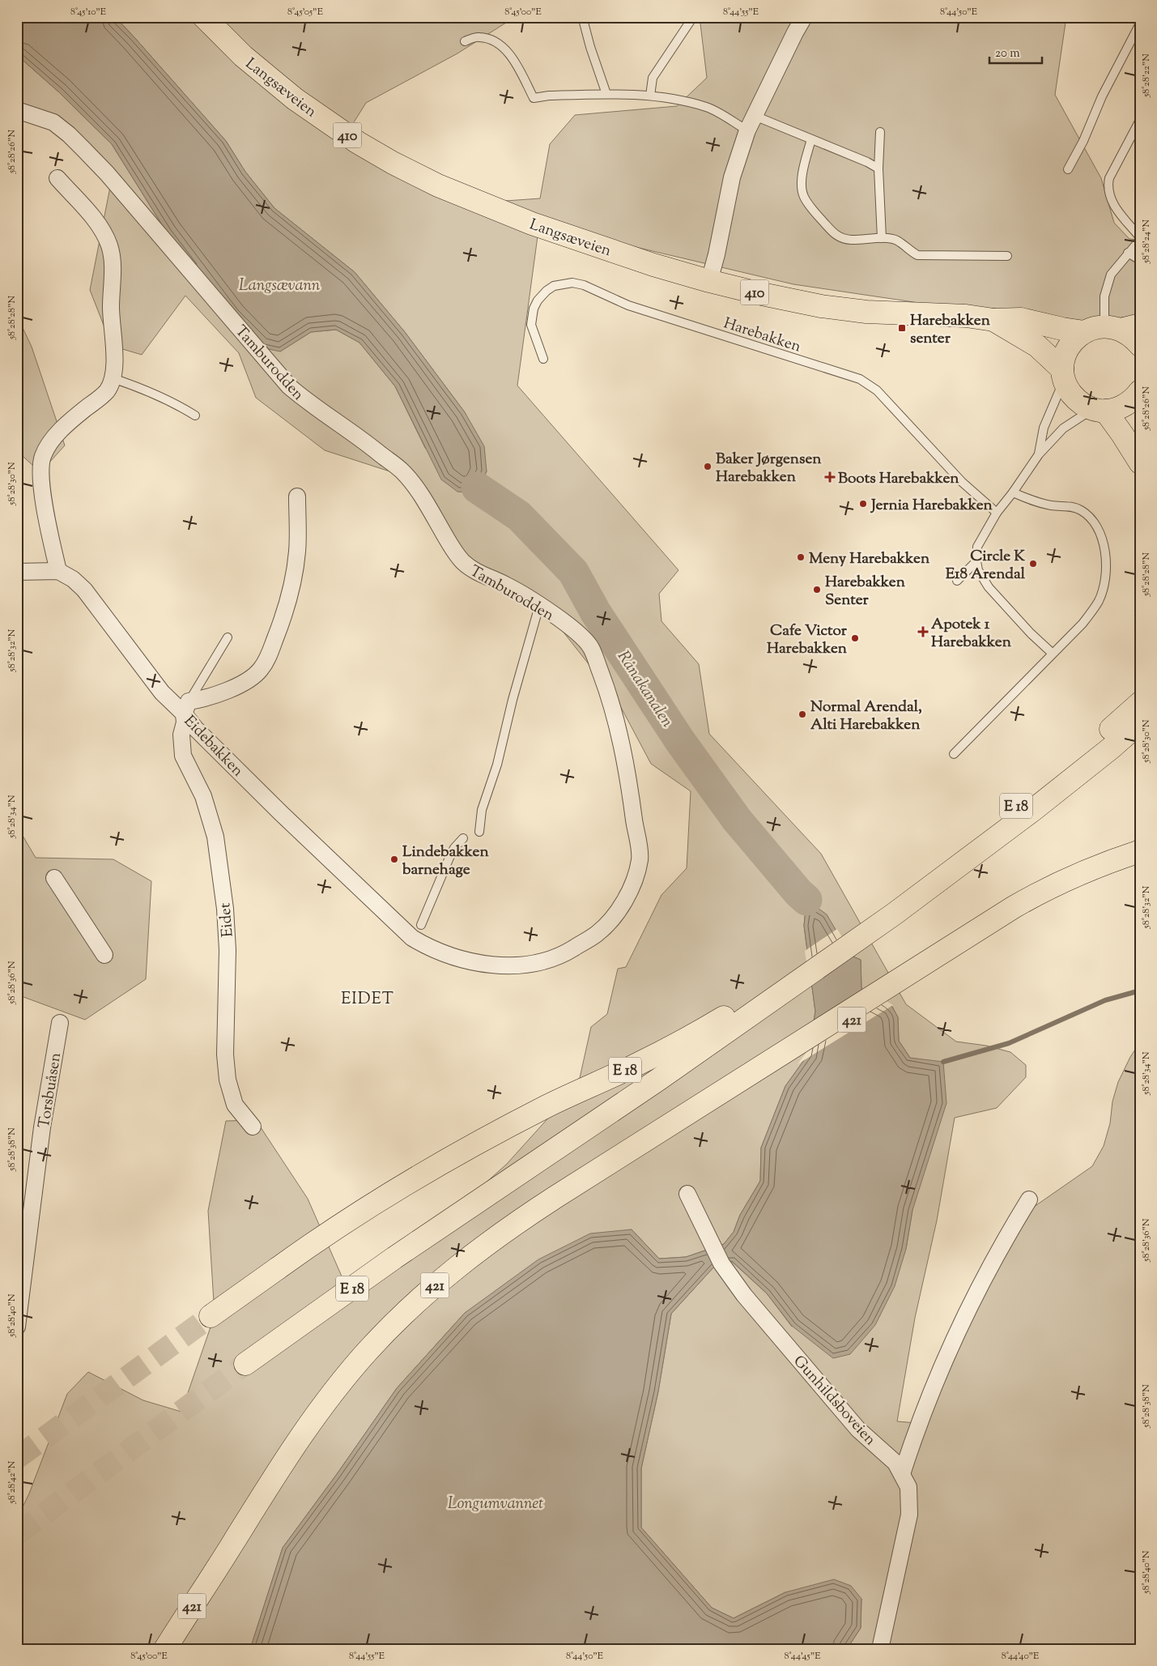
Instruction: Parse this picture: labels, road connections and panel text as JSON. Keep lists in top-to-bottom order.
{
  "streets": {
    "main road": [
      "Langsæveien",
      "410",
      "E 18",
      "421"
    ],
    "street": [
      "Tamburodden",
      "Eidebakken",
      "Eidet",
      "Torsbuåsen",
      "Gunhildsboveien"
    ],
    "lane": ["Harebakken"]
  },
  "crossings": [
    ["Langsæveien", "410"],
    ["Tamburodden", "Eidebakken"],
    ["Eidebakken", "Eidet"]
  ],
  "districts": ["EIDET"],
  "water": ["Langsævann", "Rånakanalen", "Longumvannet"],
  "places": {
    "transit": ["Harebakken senter"],
    "other": [
      "Baker Jørgensen Harebakken",
      "Jernia Harebakken",
      "Meny Harebakken",
      "Circle K E18 Arendal",
      "Harebakken Senter",
      "Cafe Victor Harebakken",
      "Normal Arendal, Alti Harebakken",
      "Lindebakken barnehage"
    ],
    "health": ["Boots Harebakken", "Apotek 1 Harebakken"]
  },
  "scale_bar": "20 m",
  "coordinates": [
    "8°45'10\"E",
    "8°45'05\"E",
    "8°45'00\"E",
    "8°44'55\"E",
    "8°44'50\"E",
    "58°28'22\"N",
    "58°28'26\"N",
    "58°28'24\"N",
    "58°28'28\"N",
    "58°28'30\"N",
    "58°28'32\"N",
    "58°28'34\"N",
    "58°28'36\"N",
    "58°28'38\"N",
    "58°28'40\"N",
    "58°28'42\"N",
    "8°44'45\"E",
    "8°44'40\"E"
  ]
}
